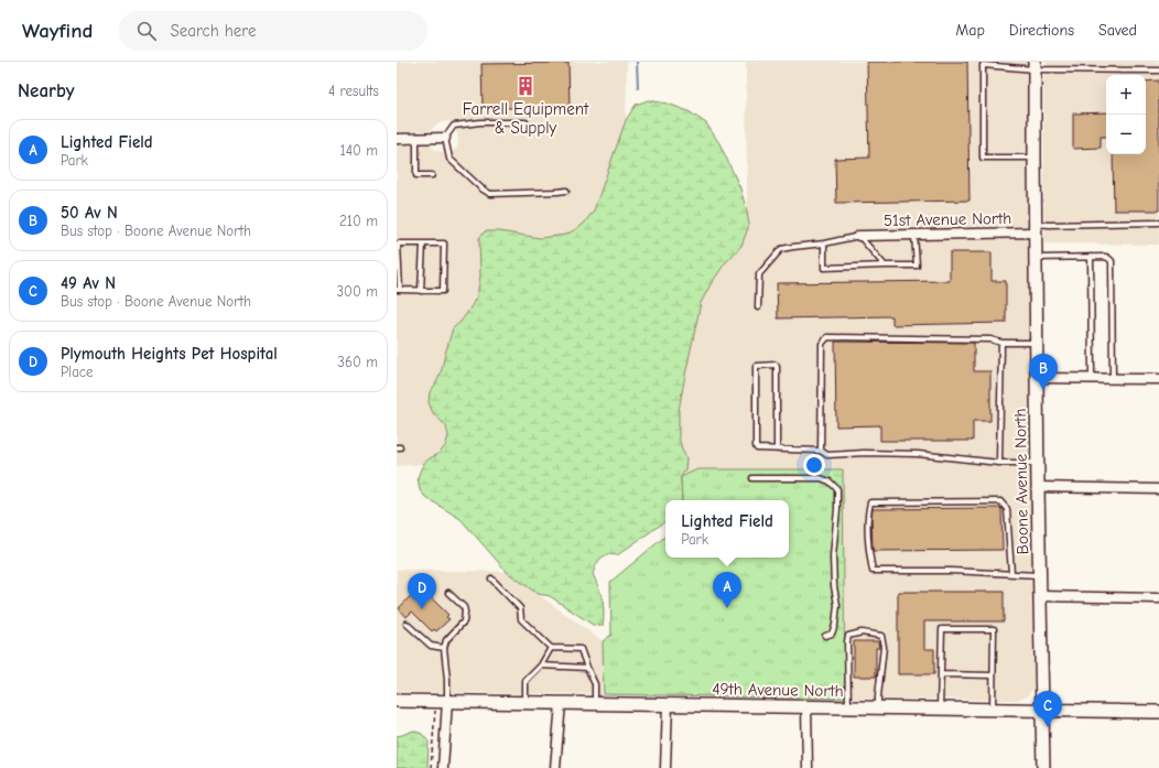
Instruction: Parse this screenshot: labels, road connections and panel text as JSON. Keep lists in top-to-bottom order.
{
  "streets": {
    "street": ["51st Avenue North", "Boone Avenue North", "49th Avenue North"]
  },
  "crossings": [
    ["51st Avenue North", "Boone Avenue North"],
    ["Boone Avenue North", "49th Avenue North"]
  ],
  "places": {
    "building": ["Farrell Equipment & Supply"]
  },
  "page": {
    "header": "Wayfind",
    "search": "Search here",
    "nav": ["Map", "Directions", "Saved"],
    "heading": ["Nearby", "4 results"],
    "map_buttons": ["+", "−"],
    "list": [
      {
        "mark": "A",
        "name": "Lighted Field",
        "note": "Park",
        "value": "140 m"
      },
      {
        "mark": "B",
        "name": "50 Av N",
        "note": "Bus stop · Boone Avenue North",
        "value": "210 m"
      },
      {
        "mark": "C",
        "name": "49 Av N",
        "note": "Bus stop · Boone Avenue North",
        "value": "300 m"
      },
      {
        "mark": "D",
        "name": "Plymouth Heights Pet Hospital",
        "note": "Place",
        "value": "360 m"
      }
    ],
    "pins": [
      "B",
      "A",
      "D",
      "C"
    ],
    "popup": ["Lighted Field", "Park"]
  }
}
